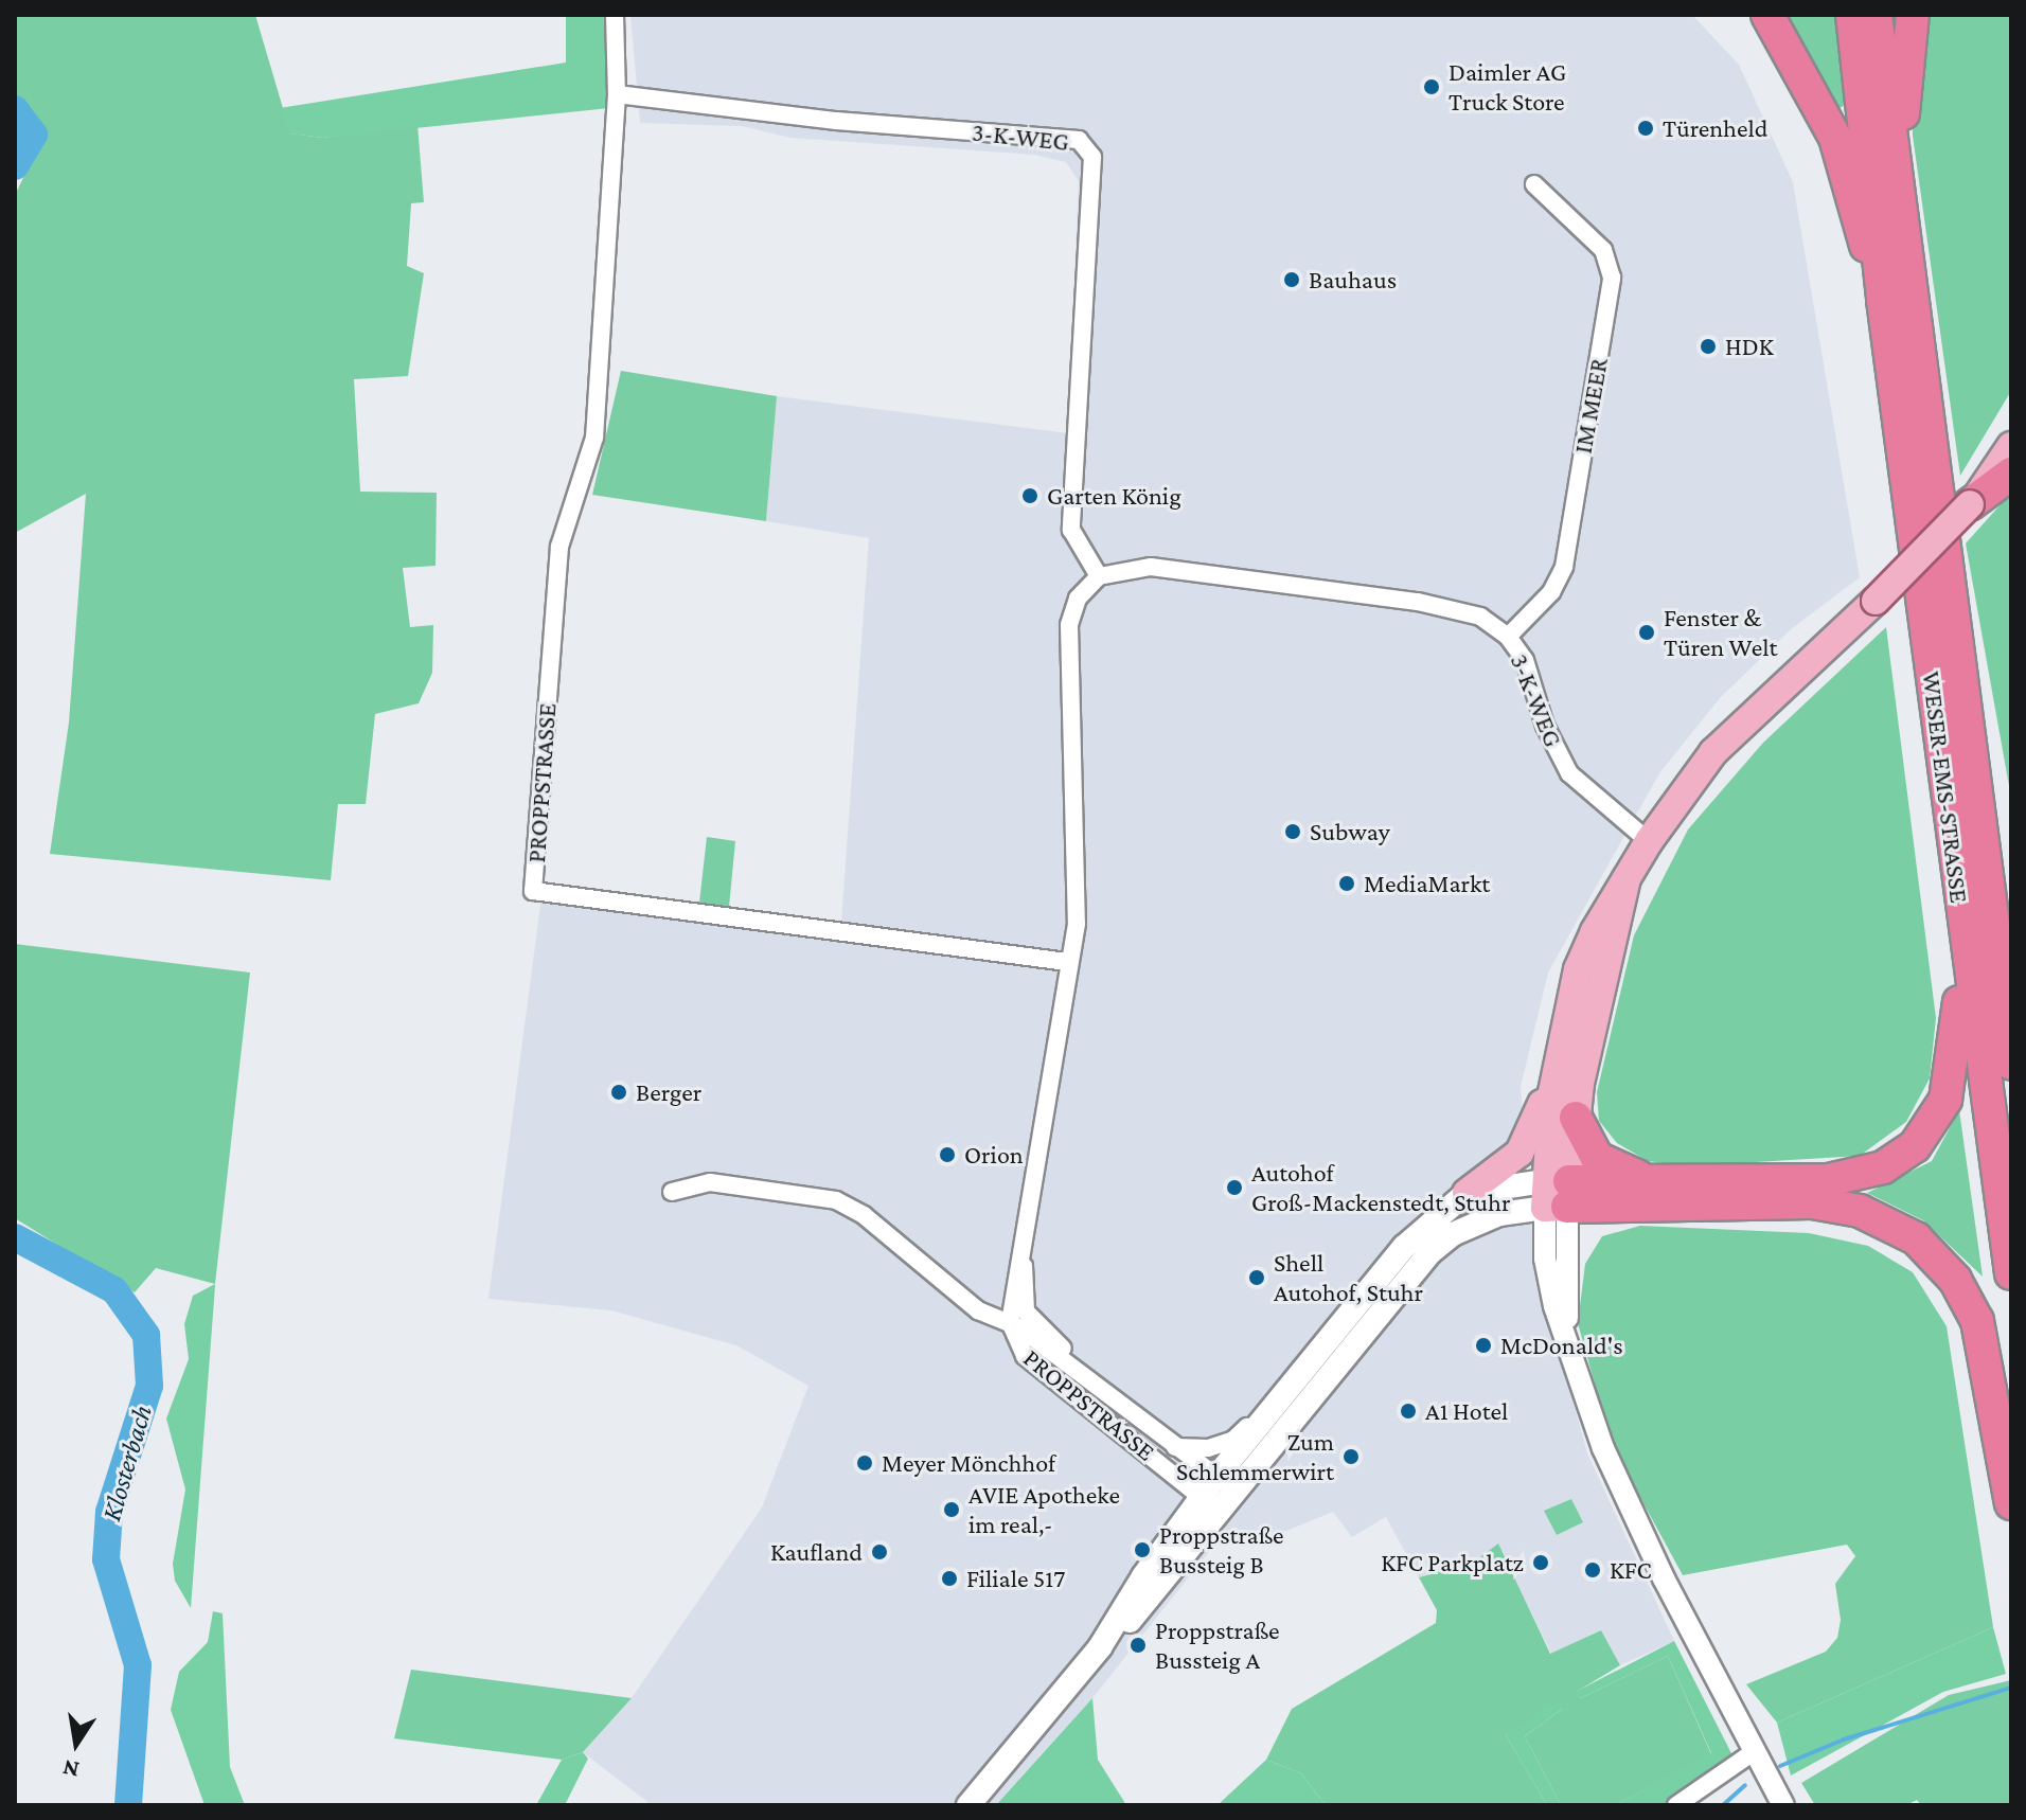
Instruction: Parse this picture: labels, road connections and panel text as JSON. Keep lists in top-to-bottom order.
{
  "streets": {
    "highway": ["WESER-EMS-STRASSE"],
    "street": ["3-K-WEG", "IM MEER", "PROPPSTRASSE"]
  },
  "crossings": [
    ["3-K-WEG", "IM MEER"],
    ["3-K-WEG", "PROPPSTRASSE"]
  ],
  "water": ["Klosterbach"],
  "places": [
    "Daimler AG Truck Store",
    "Türenheld",
    "Bauhaus",
    "HDK",
    "Garten König",
    "Fenster & Türen Welt",
    "Subway",
    "MediaMarkt",
    "Berger",
    "Orion",
    "Autohof Groß-Mackenstedt, Stuhr",
    "Shell Autohof, Stuhr",
    "McDonald's",
    "A1 Hotel",
    "Zum Schlemmerwirt",
    "Meyer Mönchhof",
    "AVIE Apotheke im real,-",
    "Proppstraße Bussteig B",
    "Kaufland",
    "KFC Parkplatz",
    "KFC",
    "Filiale 517",
    "Proppstraße Bussteig A"
  ],
  "north": "bottom"
}
